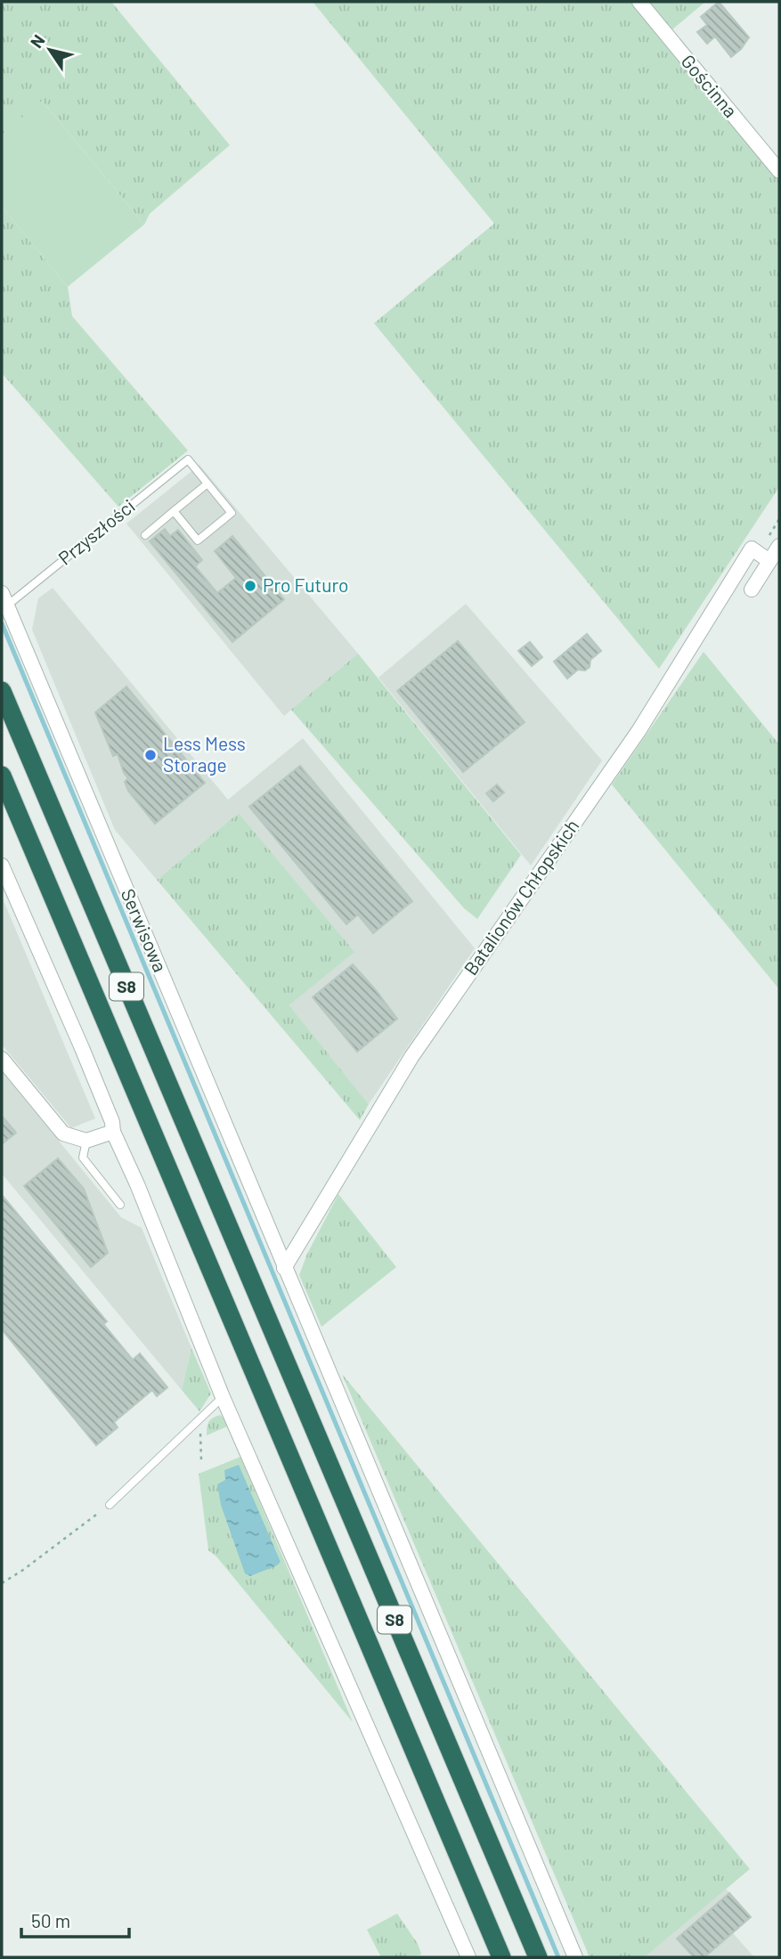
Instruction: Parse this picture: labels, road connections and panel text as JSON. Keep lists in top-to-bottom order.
{
  "streets": {
    "highway": ["S8"],
    "street": ["Gościnna", "Batalionów Chłopskich", "Serwisowa"],
    "lane": ["Przyszłości"]
  },
  "crossings": [
    ["Przyszłości", "Serwisowa"],
    ["Batalionów Chłopskich", "Serwisowa"]
  ],
  "places": ["Pro Futuro", "Less Mess Storage"],
  "scale_bar": "50 m",
  "north": "top left"
}
